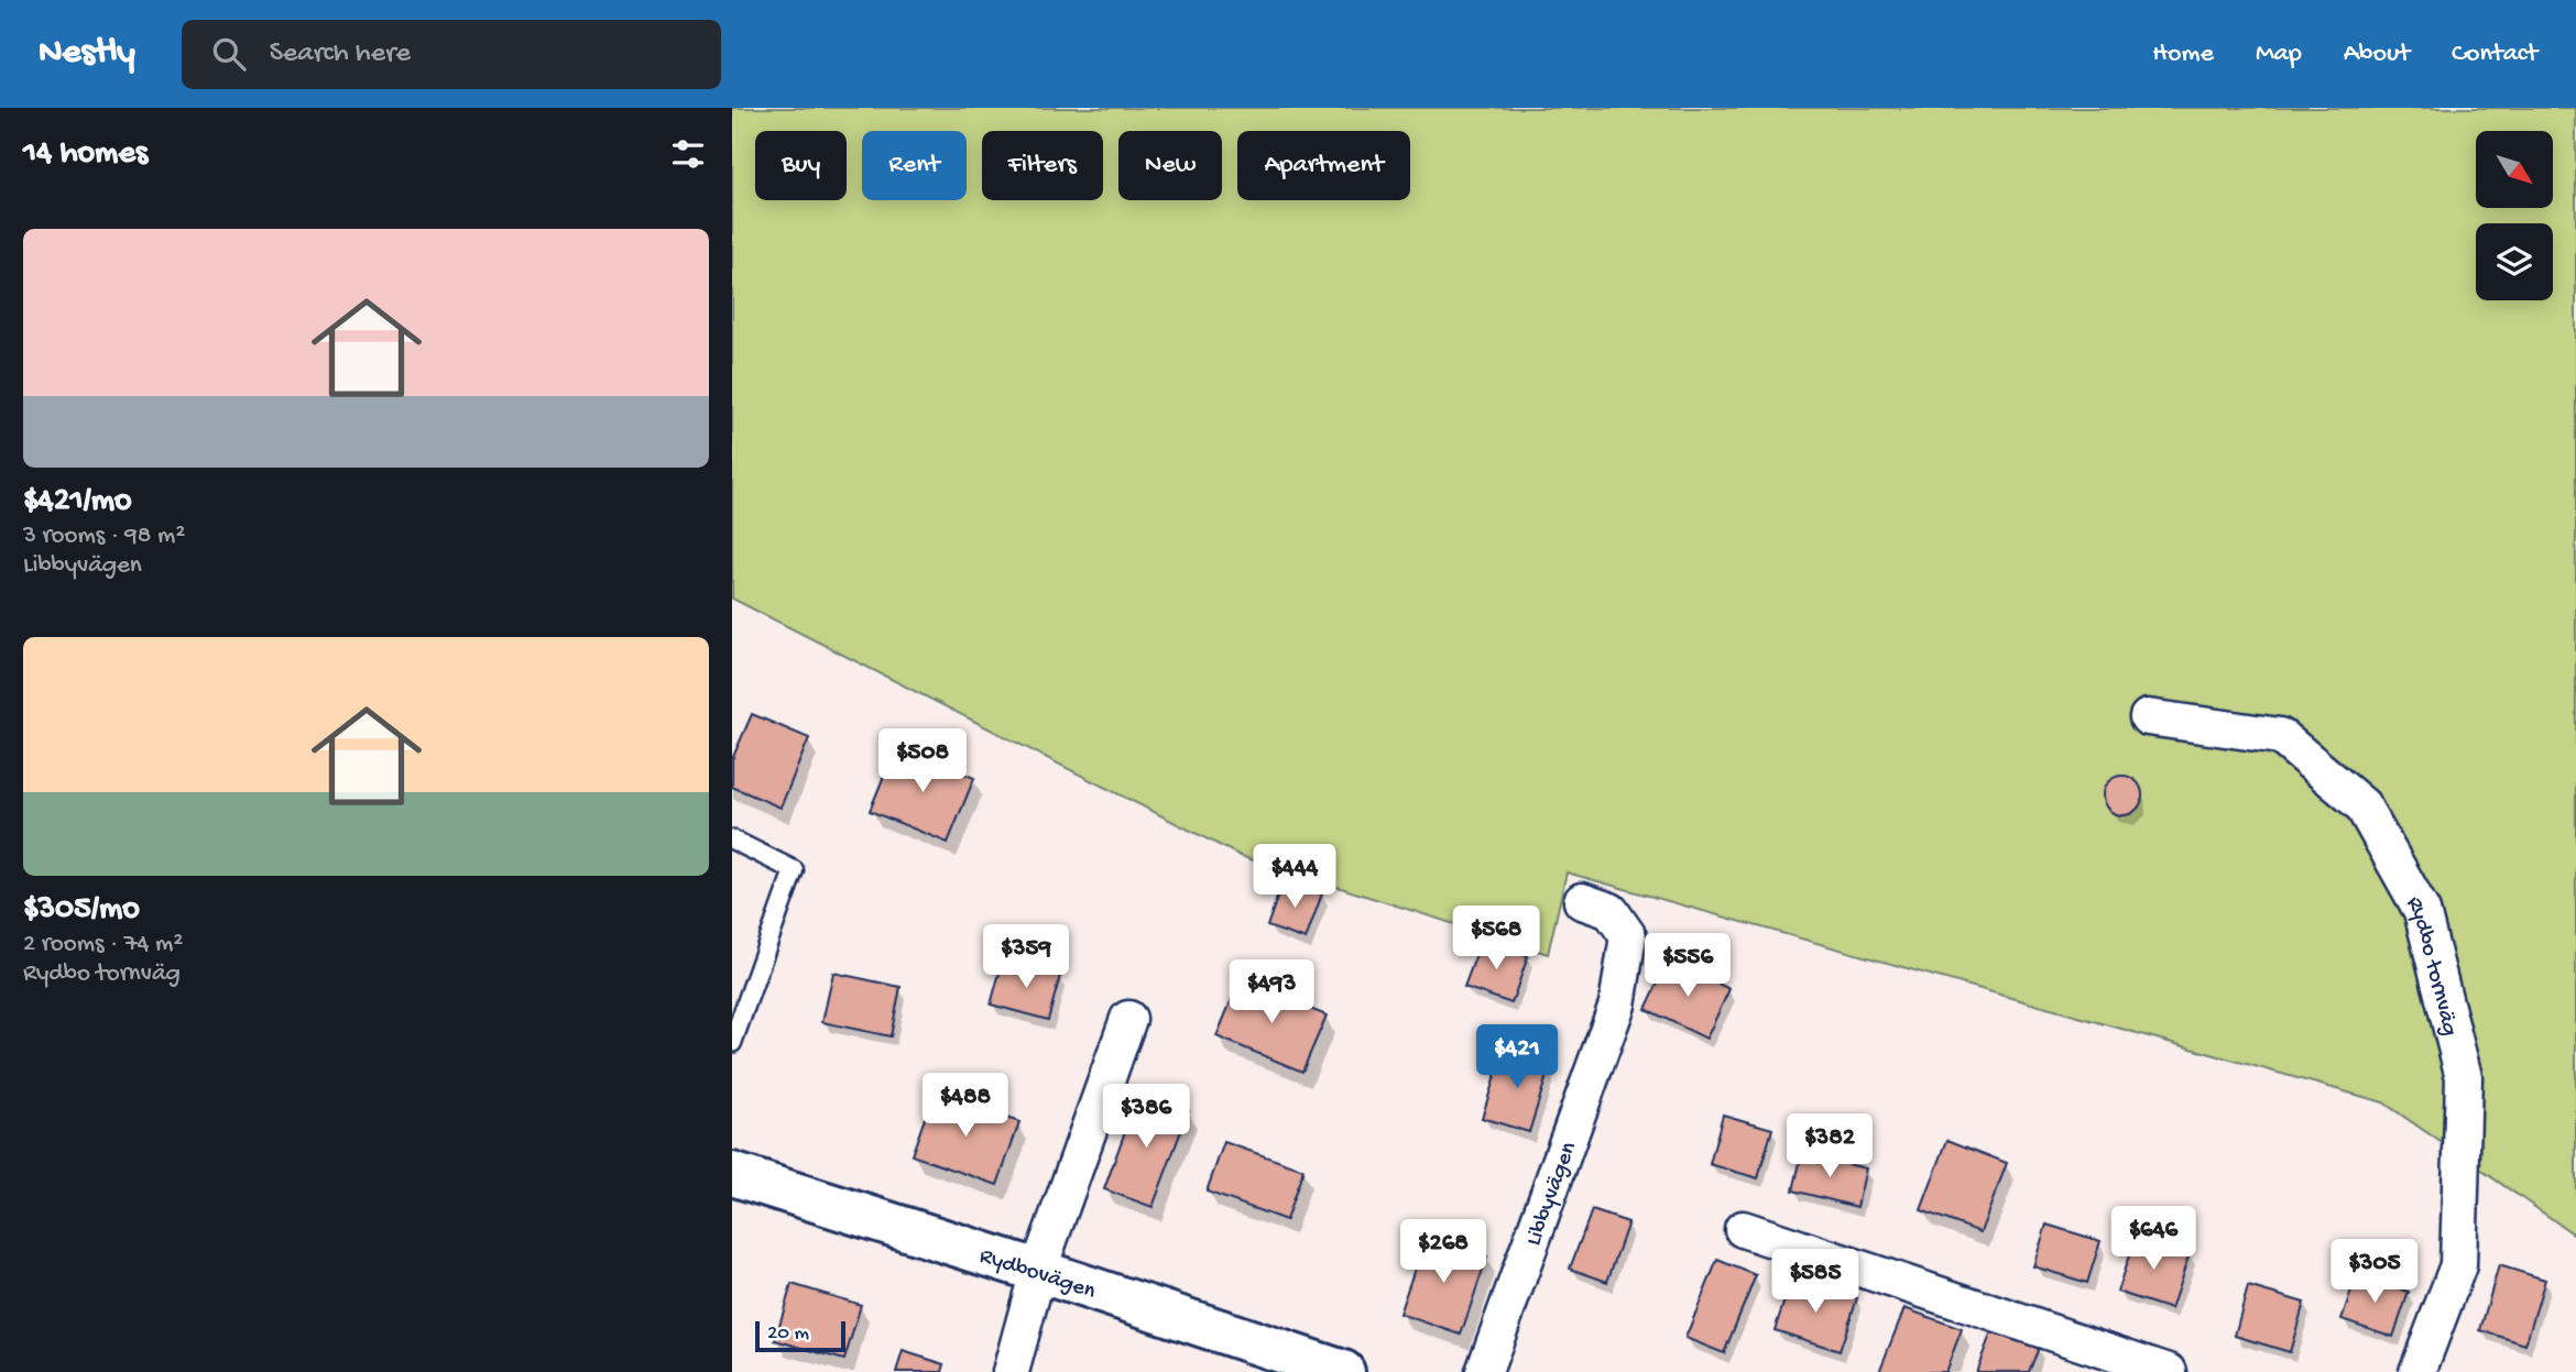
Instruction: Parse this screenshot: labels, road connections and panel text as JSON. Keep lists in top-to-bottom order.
{
  "streets": {
    "street": ["Rydbo tornväg", "Libbyvägen", "Rydbovägen"]
  },
  "scale_bar": "20 m",
  "north": "bottom right",
  "page": {
    "header": "Nestly",
    "search": "Search here",
    "nav": [
      "Home",
      "Map",
      "About",
      "Contact"
    ],
    "heading": "14 homes",
    "chip": [
      "Buy",
      "Rent",
      "Filters",
      "New",
      "Apartment"
    ],
    "list": [
      {
        "name": "$421/mo",
        "note": "3 rooms · 98 m² · Libbyvägen"
      },
      {
        "name": "$305/mo",
        "note": "2 rooms · 74 m² · Rydbo tornväg"
      }
    ],
    "price": [
      "$508",
      "$444",
      "$568",
      "$359",
      "$556",
      "$493",
      "$421",
      "$488",
      "$386",
      "$382",
      "$646",
      "$268",
      "$305",
      "$585"
    ],
    "scale": "20 m"
  }
}
